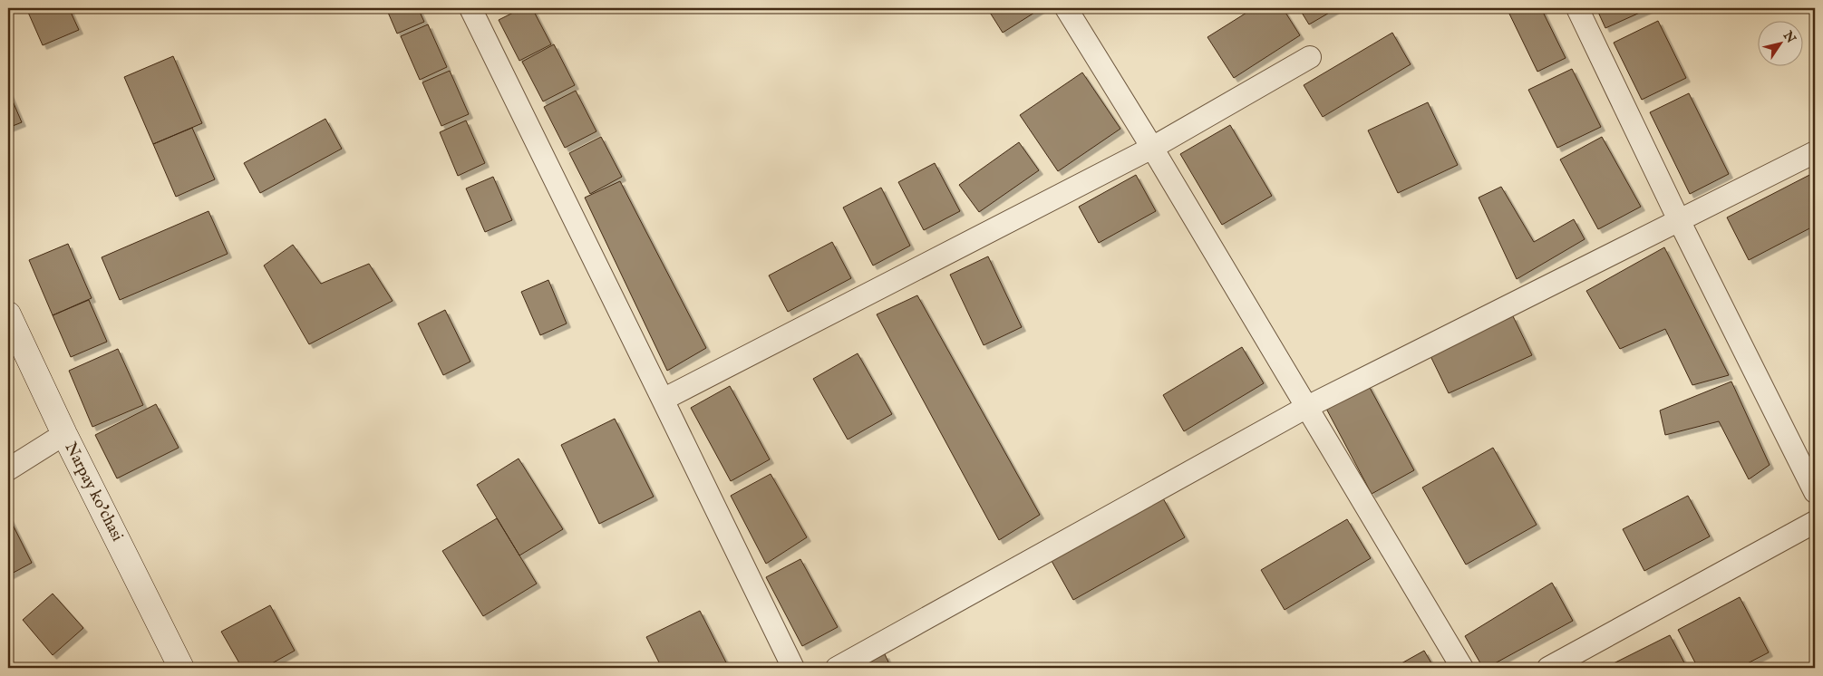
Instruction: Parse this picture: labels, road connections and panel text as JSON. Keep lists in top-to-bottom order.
{
  "streets": {
    "main road": ["Narpay ko'chasi"]
  },
  "north": "top right"
}
